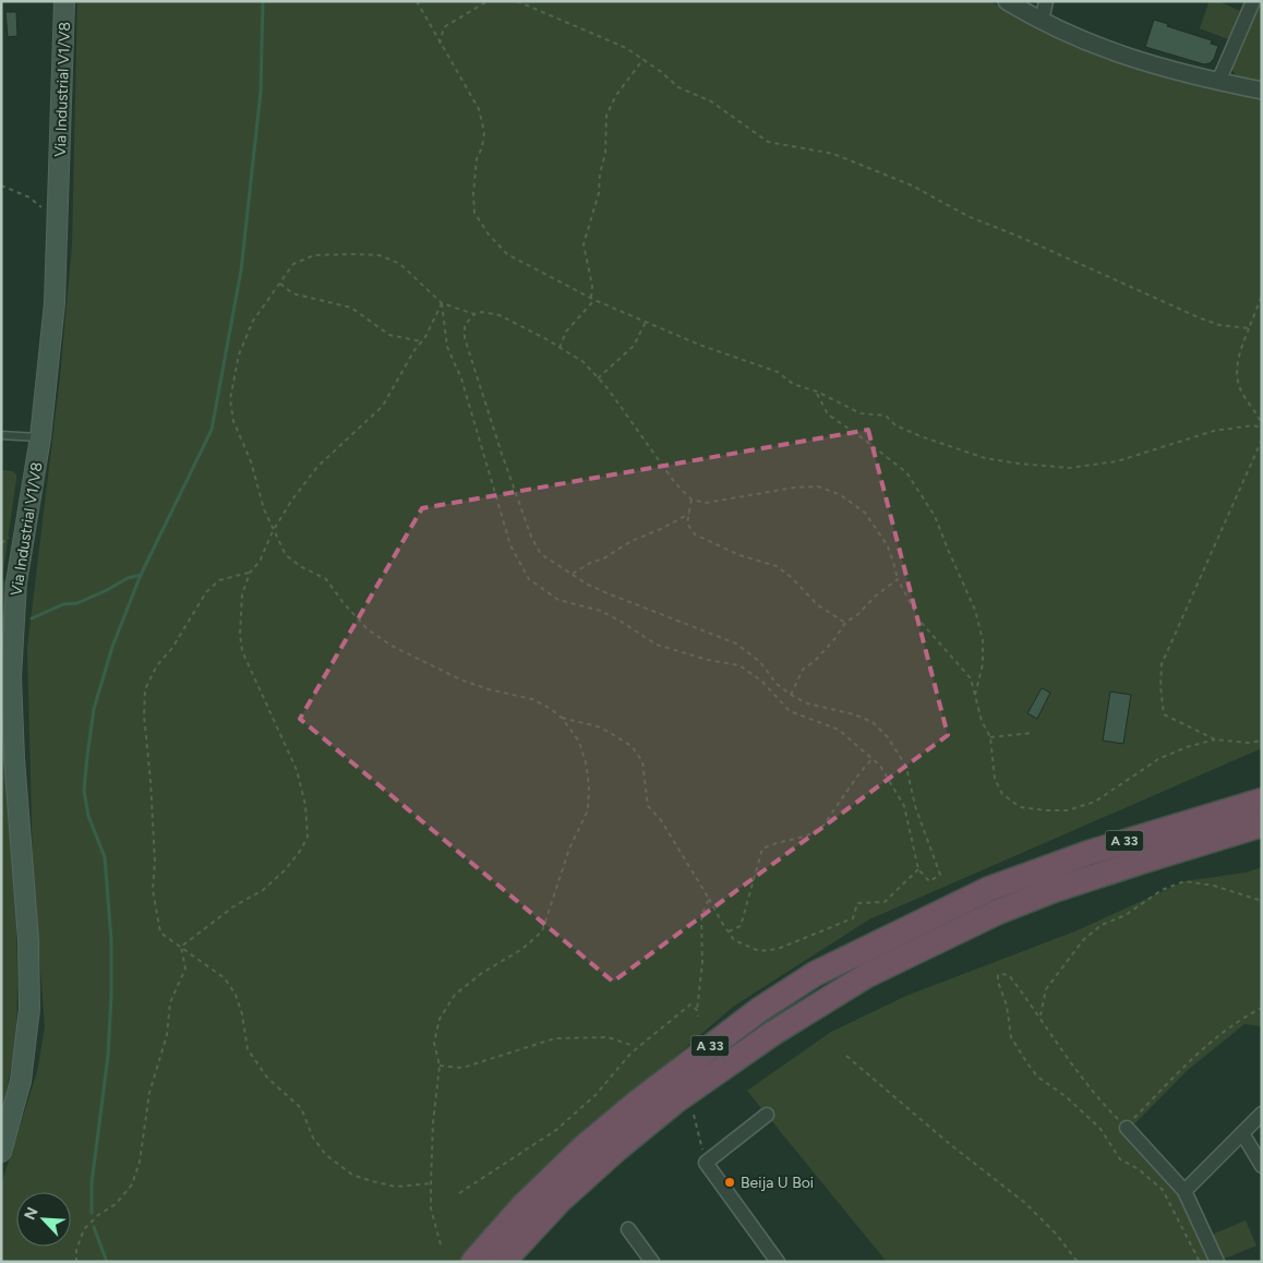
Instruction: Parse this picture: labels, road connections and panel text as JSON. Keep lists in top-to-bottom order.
{
  "streets": {
    "highway": ["A 33"],
    "main road": ["Via Industrial V1/V8"]
  },
  "places": ["Beija U Boi"],
  "north": "top left"
}
